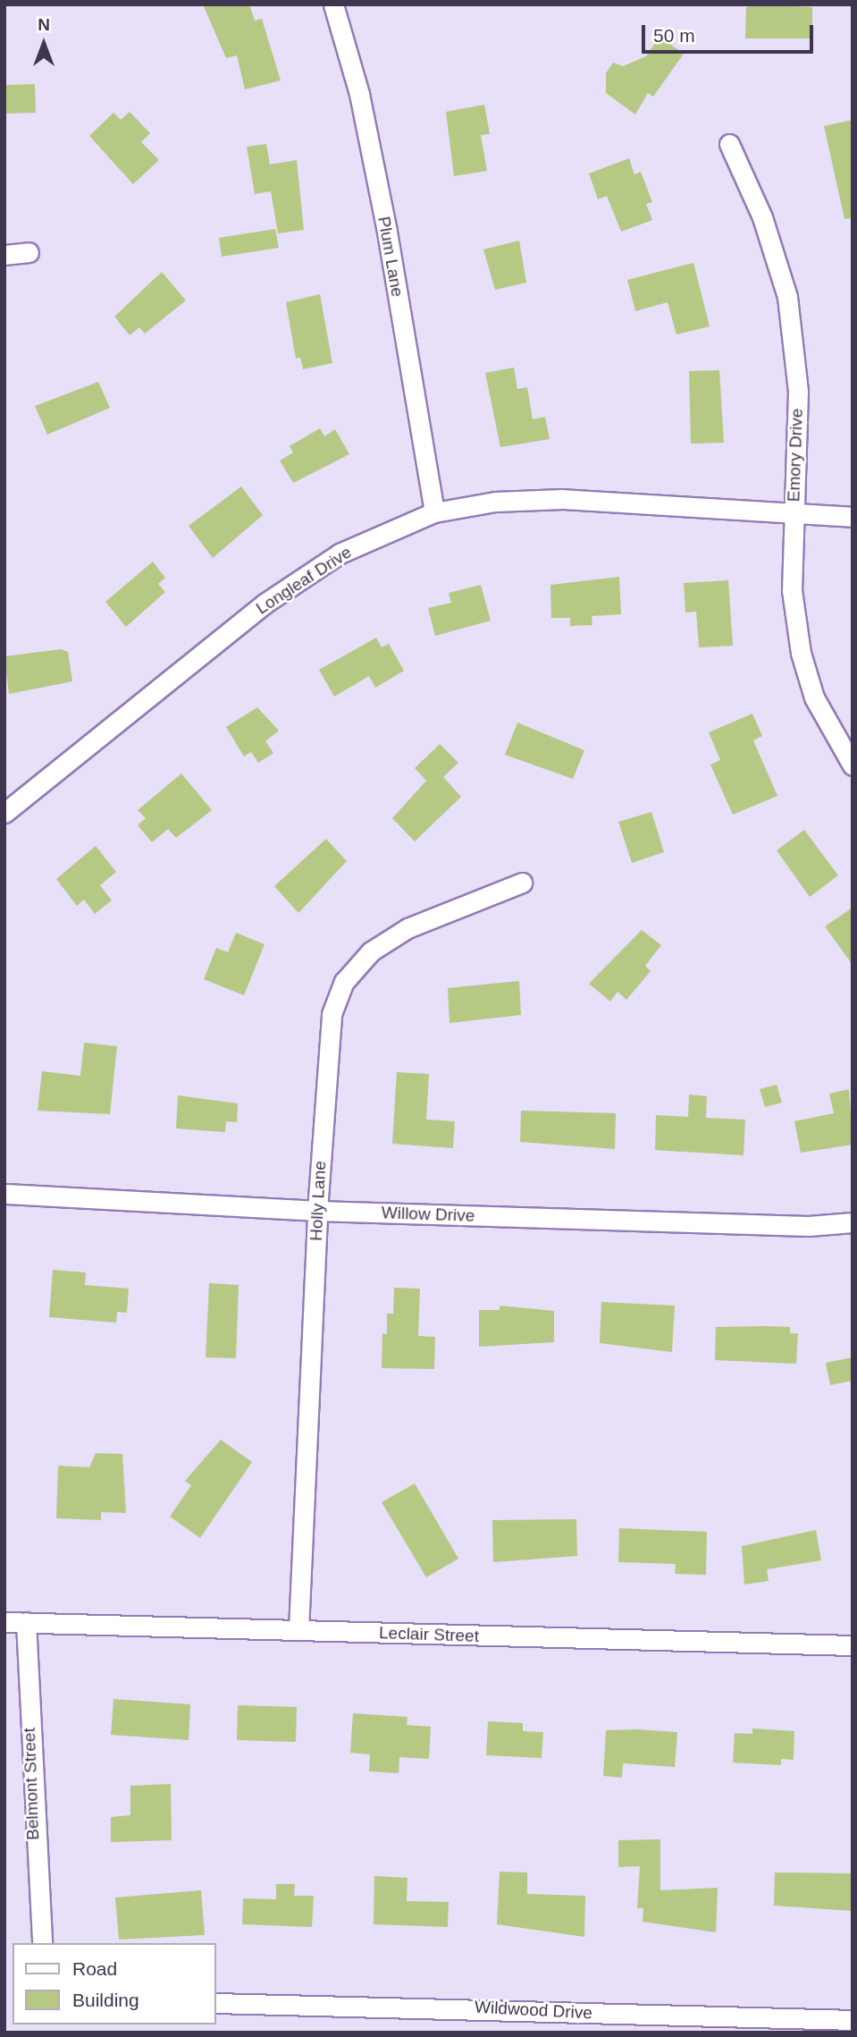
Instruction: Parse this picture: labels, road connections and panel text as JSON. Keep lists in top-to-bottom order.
{
  "streets": {
    "street": [
      "Plum Lane",
      "Emory Drive",
      "Longleaf Drive",
      "Holly Lane",
      "Willow Drive",
      "Leclair Street",
      "Belmont Street",
      "Wildwood Drive"
    ]
  },
  "crossings": [
    ["Plum Lane", "Longleaf Drive"],
    ["Emory Drive", "Longleaf Drive"],
    ["Holly Lane", "Willow Drive"],
    ["Holly Lane", "Leclair Street"],
    ["Leclair Street", "Belmont Street"]
  ],
  "legend": ["Road", "Building"],
  "scale_bar": "50 m",
  "north": "top"
}
